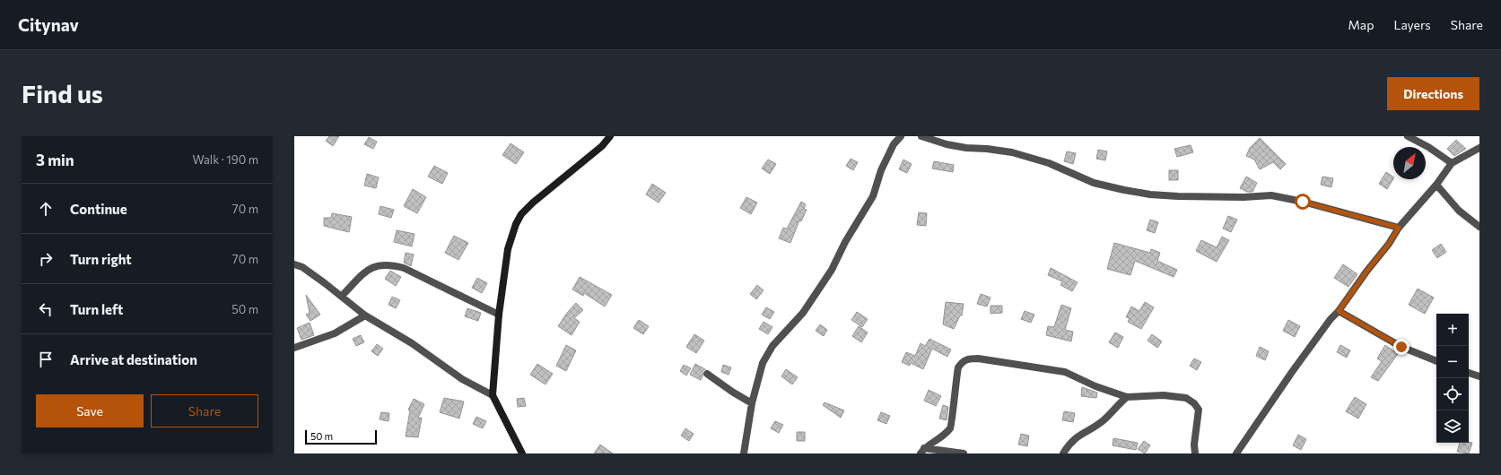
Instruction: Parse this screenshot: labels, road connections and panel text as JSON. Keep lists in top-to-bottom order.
{
  "scale_bar": "50 m",
  "north": "top right",
  "page": {
    "header": "Citynav",
    "nav": ["Map", "Layers", "Share"],
    "buttons": [
      "Directions",
      ["Save", "Share"]
    ],
    "title": "Find us",
    "heading": ["3 min", "Walk · 190 m"],
    "list": [
      ["Continue", "70 m"],
      ["Turn right", "70 m"],
      ["Turn left", "50 m"],
      "Arrive at destination"
    ],
    "map_buttons": ["+", "−"],
    "scale": "50 m"
  }
}
